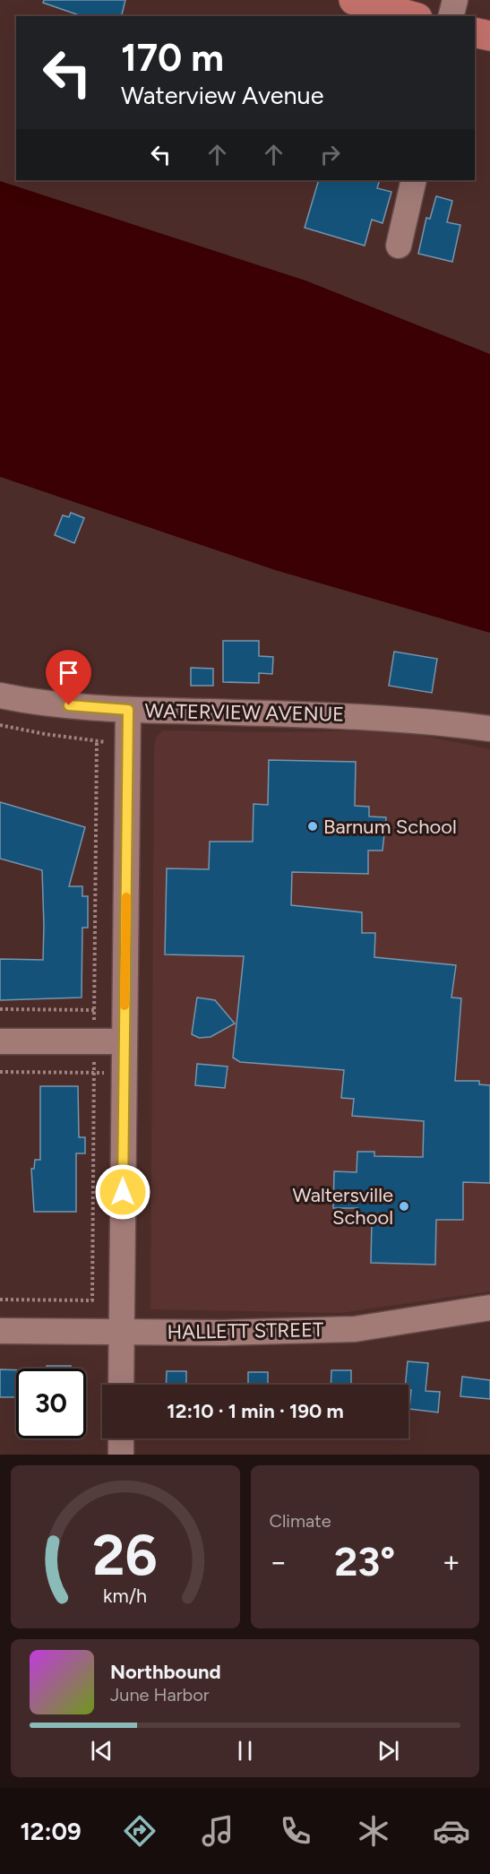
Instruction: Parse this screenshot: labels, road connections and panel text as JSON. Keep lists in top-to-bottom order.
{
  "streets": {
    "street": ["WATERVIEW AVENUE", "HALLETT STREET"]
  },
  "places": ["Barnum School", "Waltersville School"],
  "page": {
    "turn": ["170 m", "Waterview Avenue"],
    "limit": "30",
    "trip": "12:10 · 1 min · 190 m",
    "tile": "Climate",
    "heat": ["−", "23°", "+"],
    "song": ["Northbound", "June Harbor"],
    "tabs": "12:09",
    "gauge": ["26", "km/h"]
  }
}
